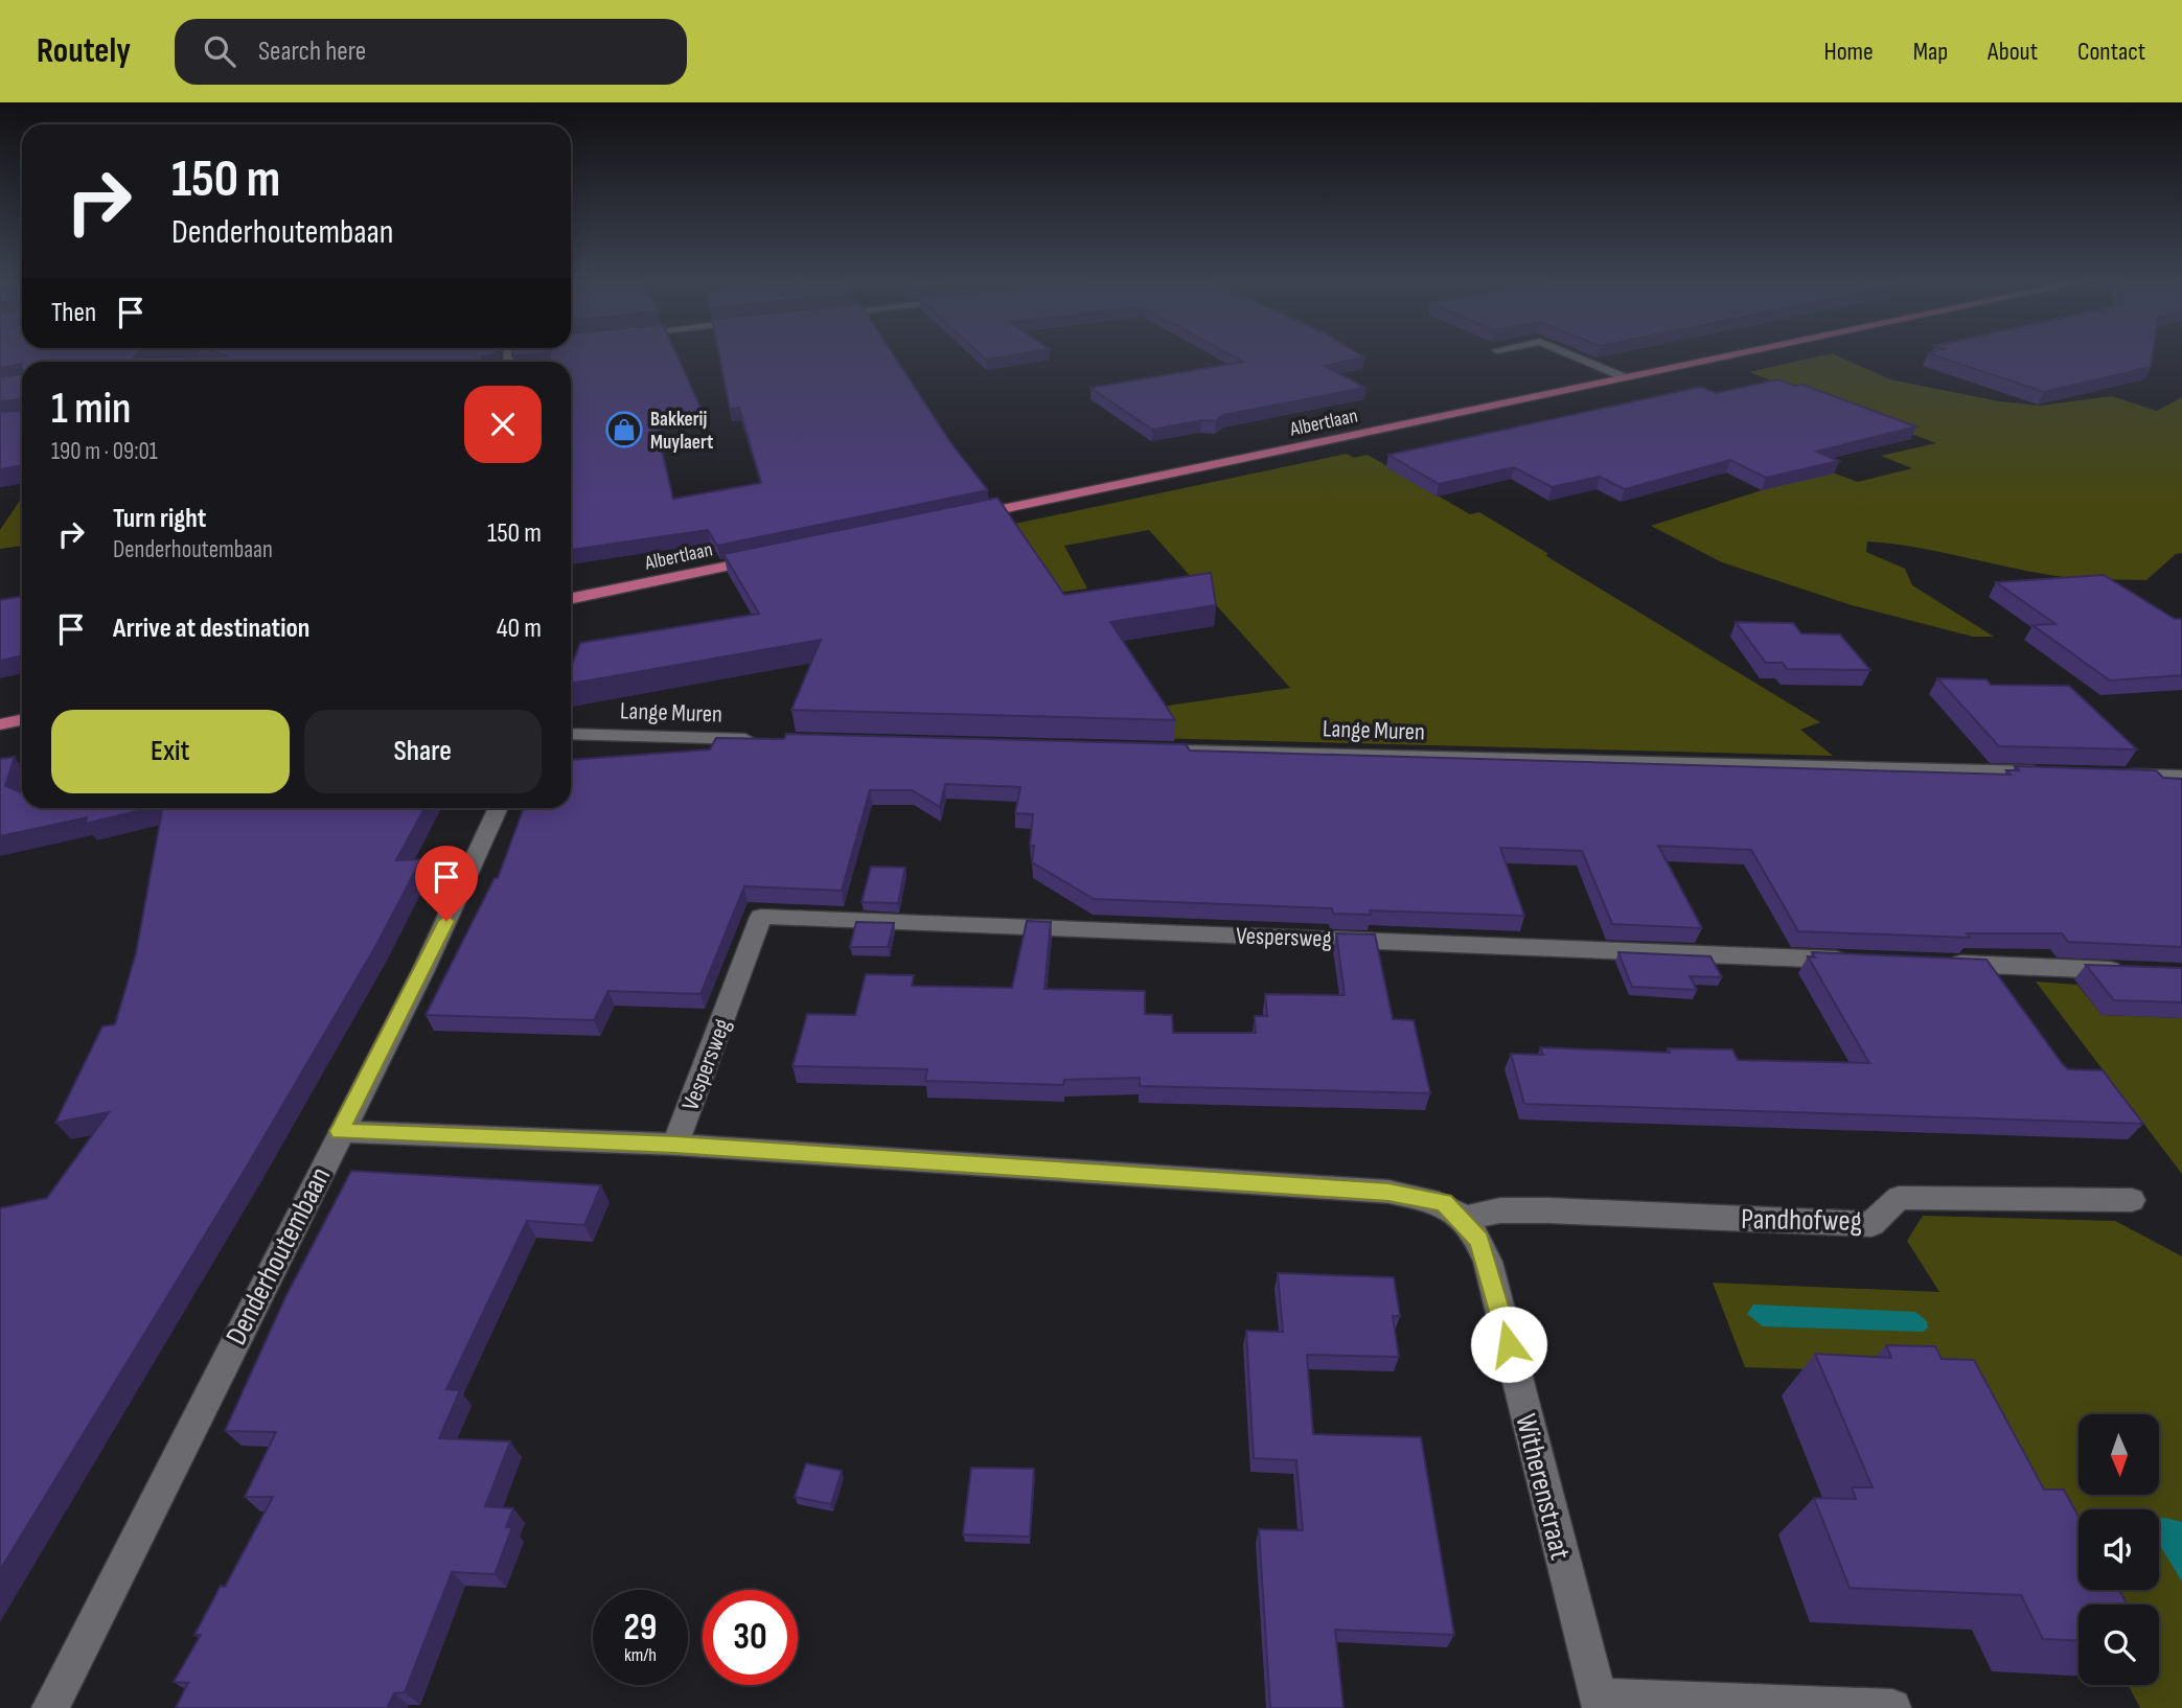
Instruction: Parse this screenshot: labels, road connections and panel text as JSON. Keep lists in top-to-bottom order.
{
  "streets": {
    "main road": ["Albertlaan"],
    "street": [
      "Lange Muren",
      "Vespersweg",
      "Pandhofweg",
      "Denderhoutembaan",
      "Witherenstraat"
    ]
  },
  "crossings": [
    ["Vespersweg", "Witherenstraat"],
    ["Pandhofweg", "Witherenstraat"],
    ["Denderhoutembaan", "Witherenstraat"]
  ],
  "places": {
    "shop": ["Bakkerij Muylaert"]
  },
  "north": "bottom",
  "page": {
    "header": "Routely",
    "search": "Search here",
    "nav": [
      "Home",
      "Map",
      "About",
      "Contact"
    ],
    "turn": ["150 m", "Denderhoutembaan"],
    "then": "Then",
    "heading": ["1 min", "190 m · 09:01"],
    "list": [
      {
        "name": "Turn right",
        "note": "Denderhoutembaan",
        "value": "150 m"
      },
      {
        "name": "Arrive at destination",
        "value": "40 m"
      }
    ],
    "buttons": ["Exit", "Share"],
    "speed": "29 km/h",
    "limit": "30"
  }
}
